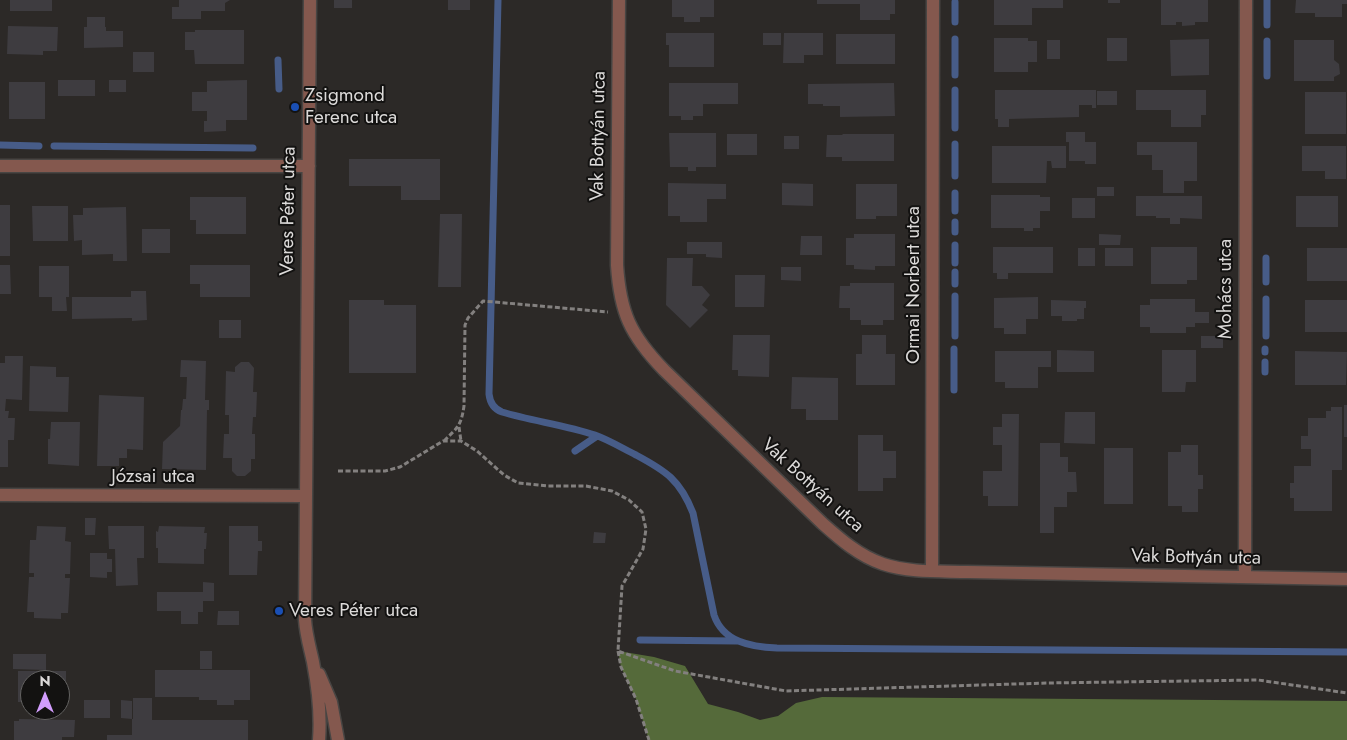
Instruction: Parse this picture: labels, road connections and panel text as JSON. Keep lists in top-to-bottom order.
{
  "streets": {
    "street": [
      "Vak Bottyán utca",
      "Veres Péter utca",
      "Ormai Norbert utca",
      "Mohács utca",
      "Józsai utca"
    ]
  },
  "crossings": [
    ["Vak Bottyán utca", "Ormai Norbert utca"],
    ["Vak Bottyán utca", "Mohács utca"],
    ["Veres Péter utca", "Józsai utca"]
  ],
  "places": ["Zsigmond Ferenc utca", "Veres Péter utca"],
  "north": "top"
}
